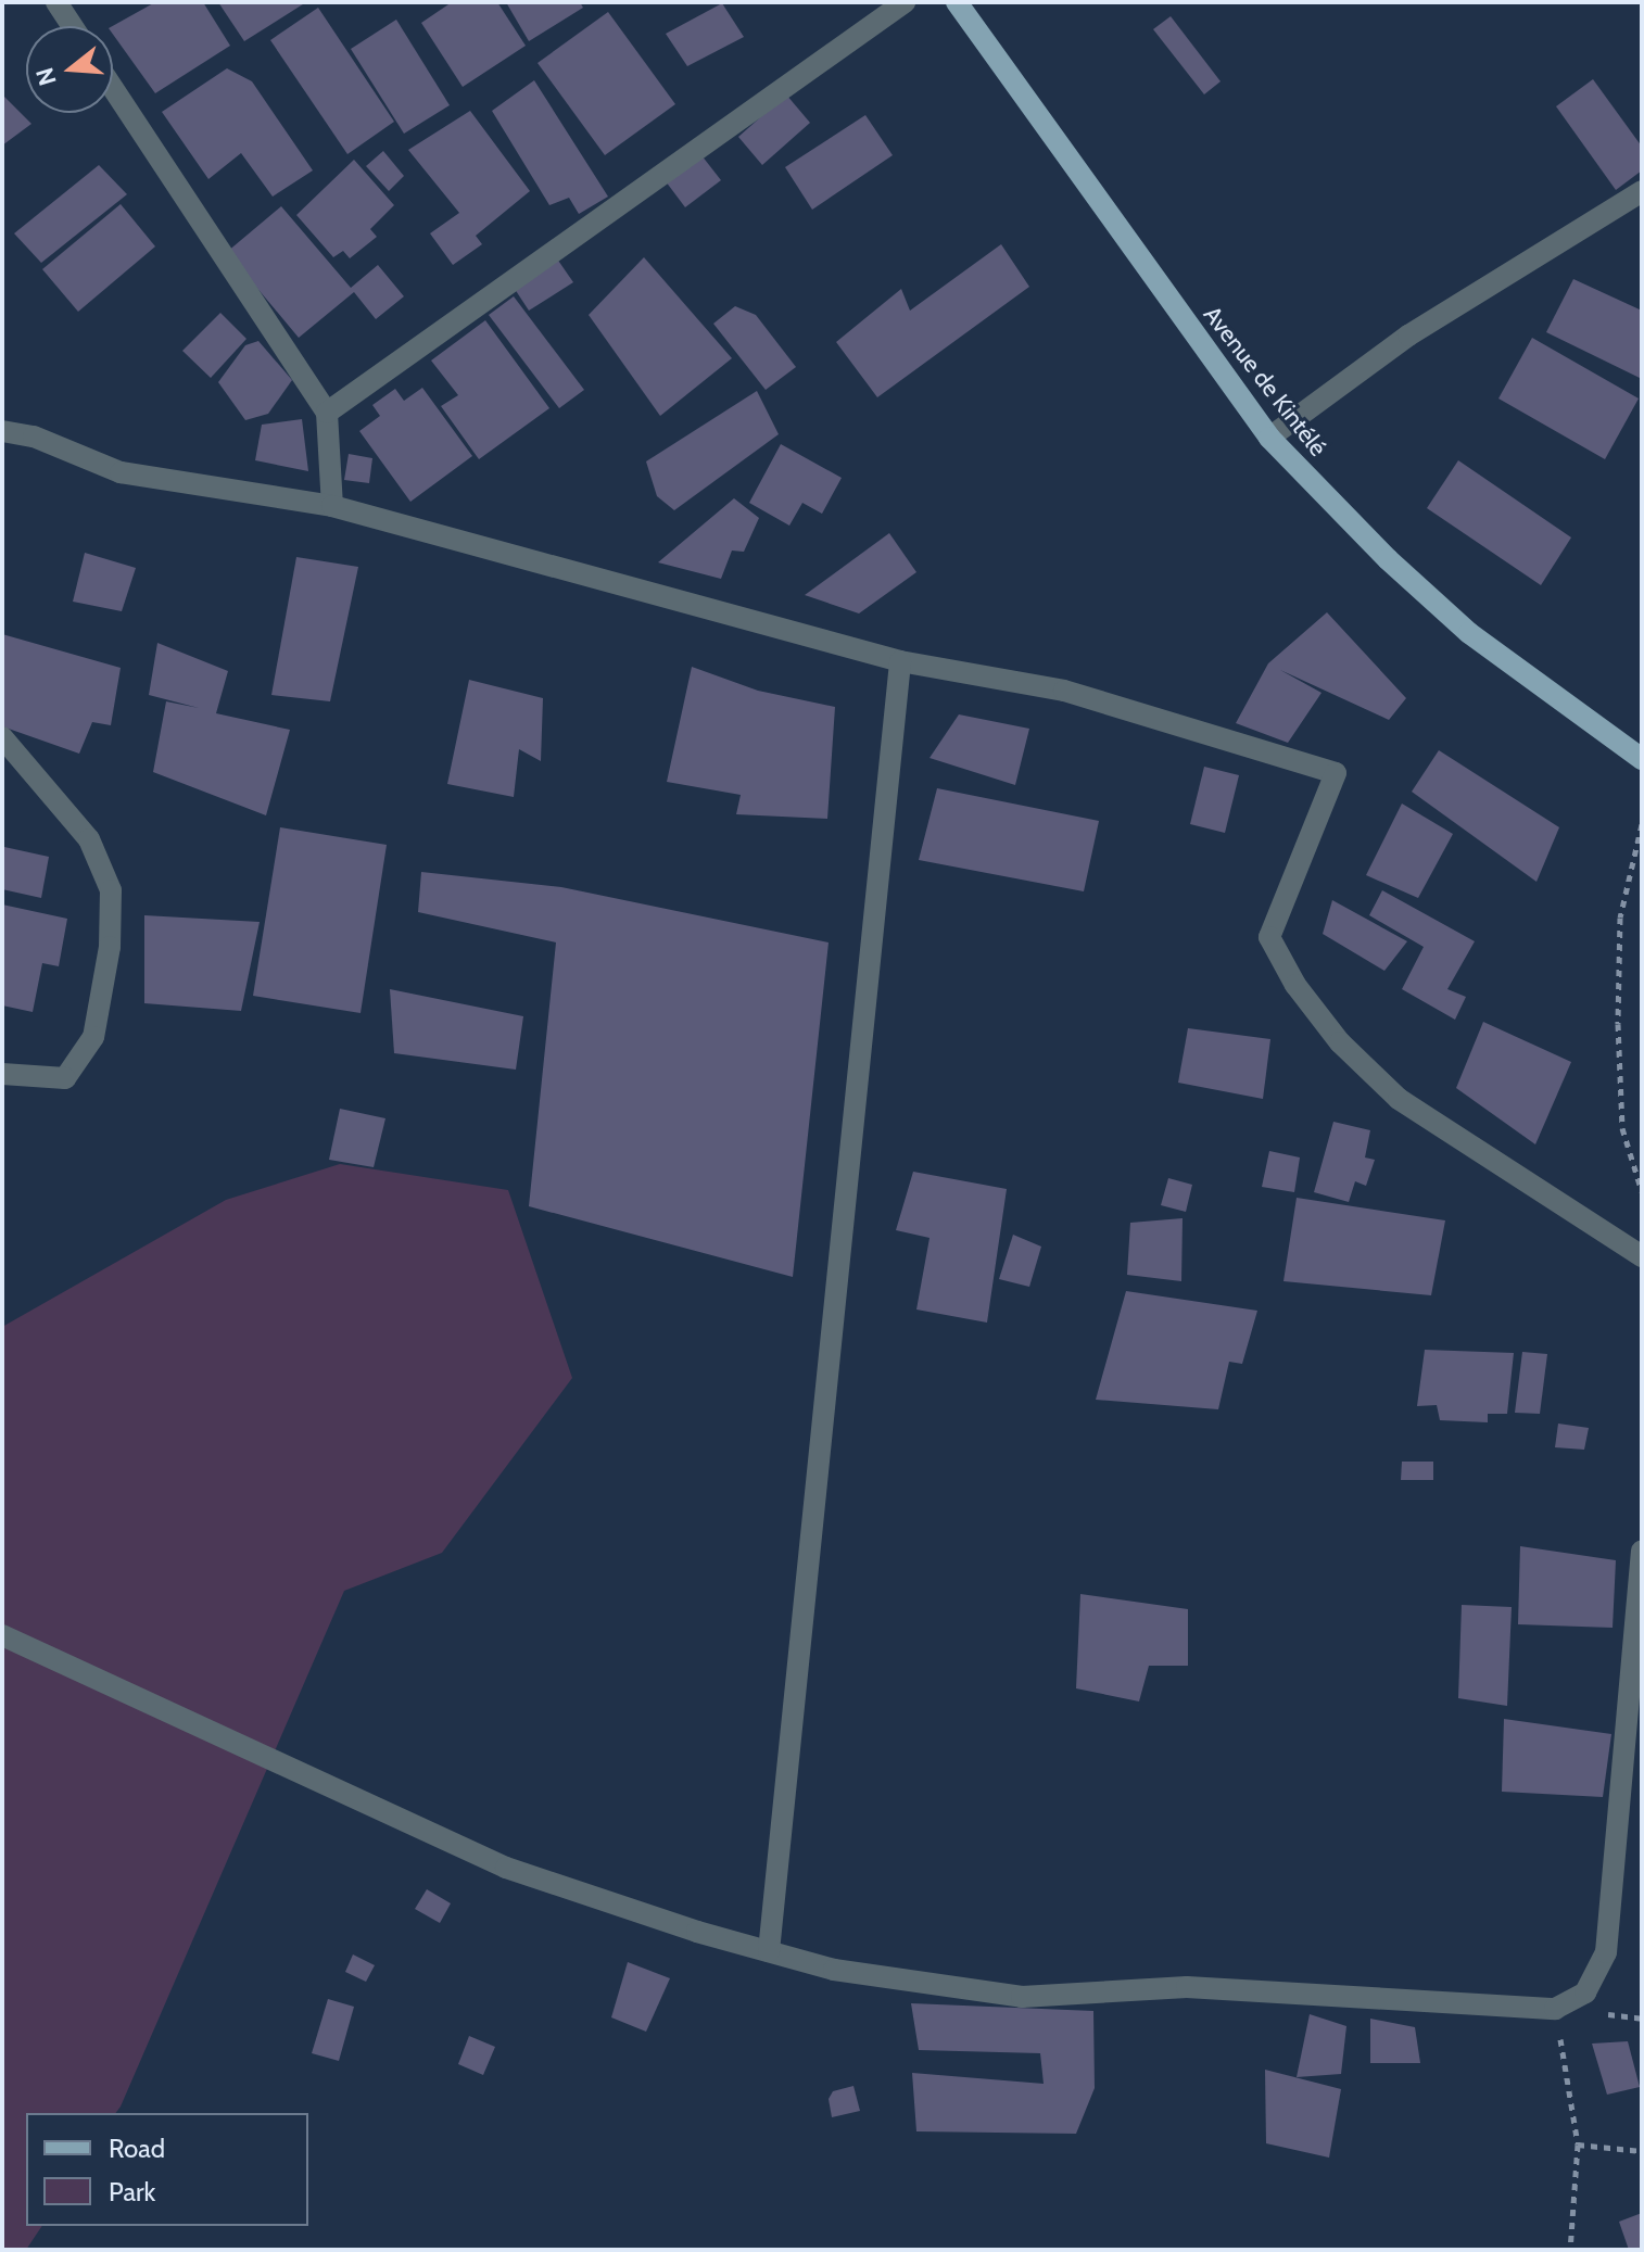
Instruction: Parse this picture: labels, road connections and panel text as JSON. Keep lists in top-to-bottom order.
{
  "streets": {
    "main road": ["Avenue de Kintélé"]
  },
  "legend": ["Road", "Park"],
  "north": "left"
}
